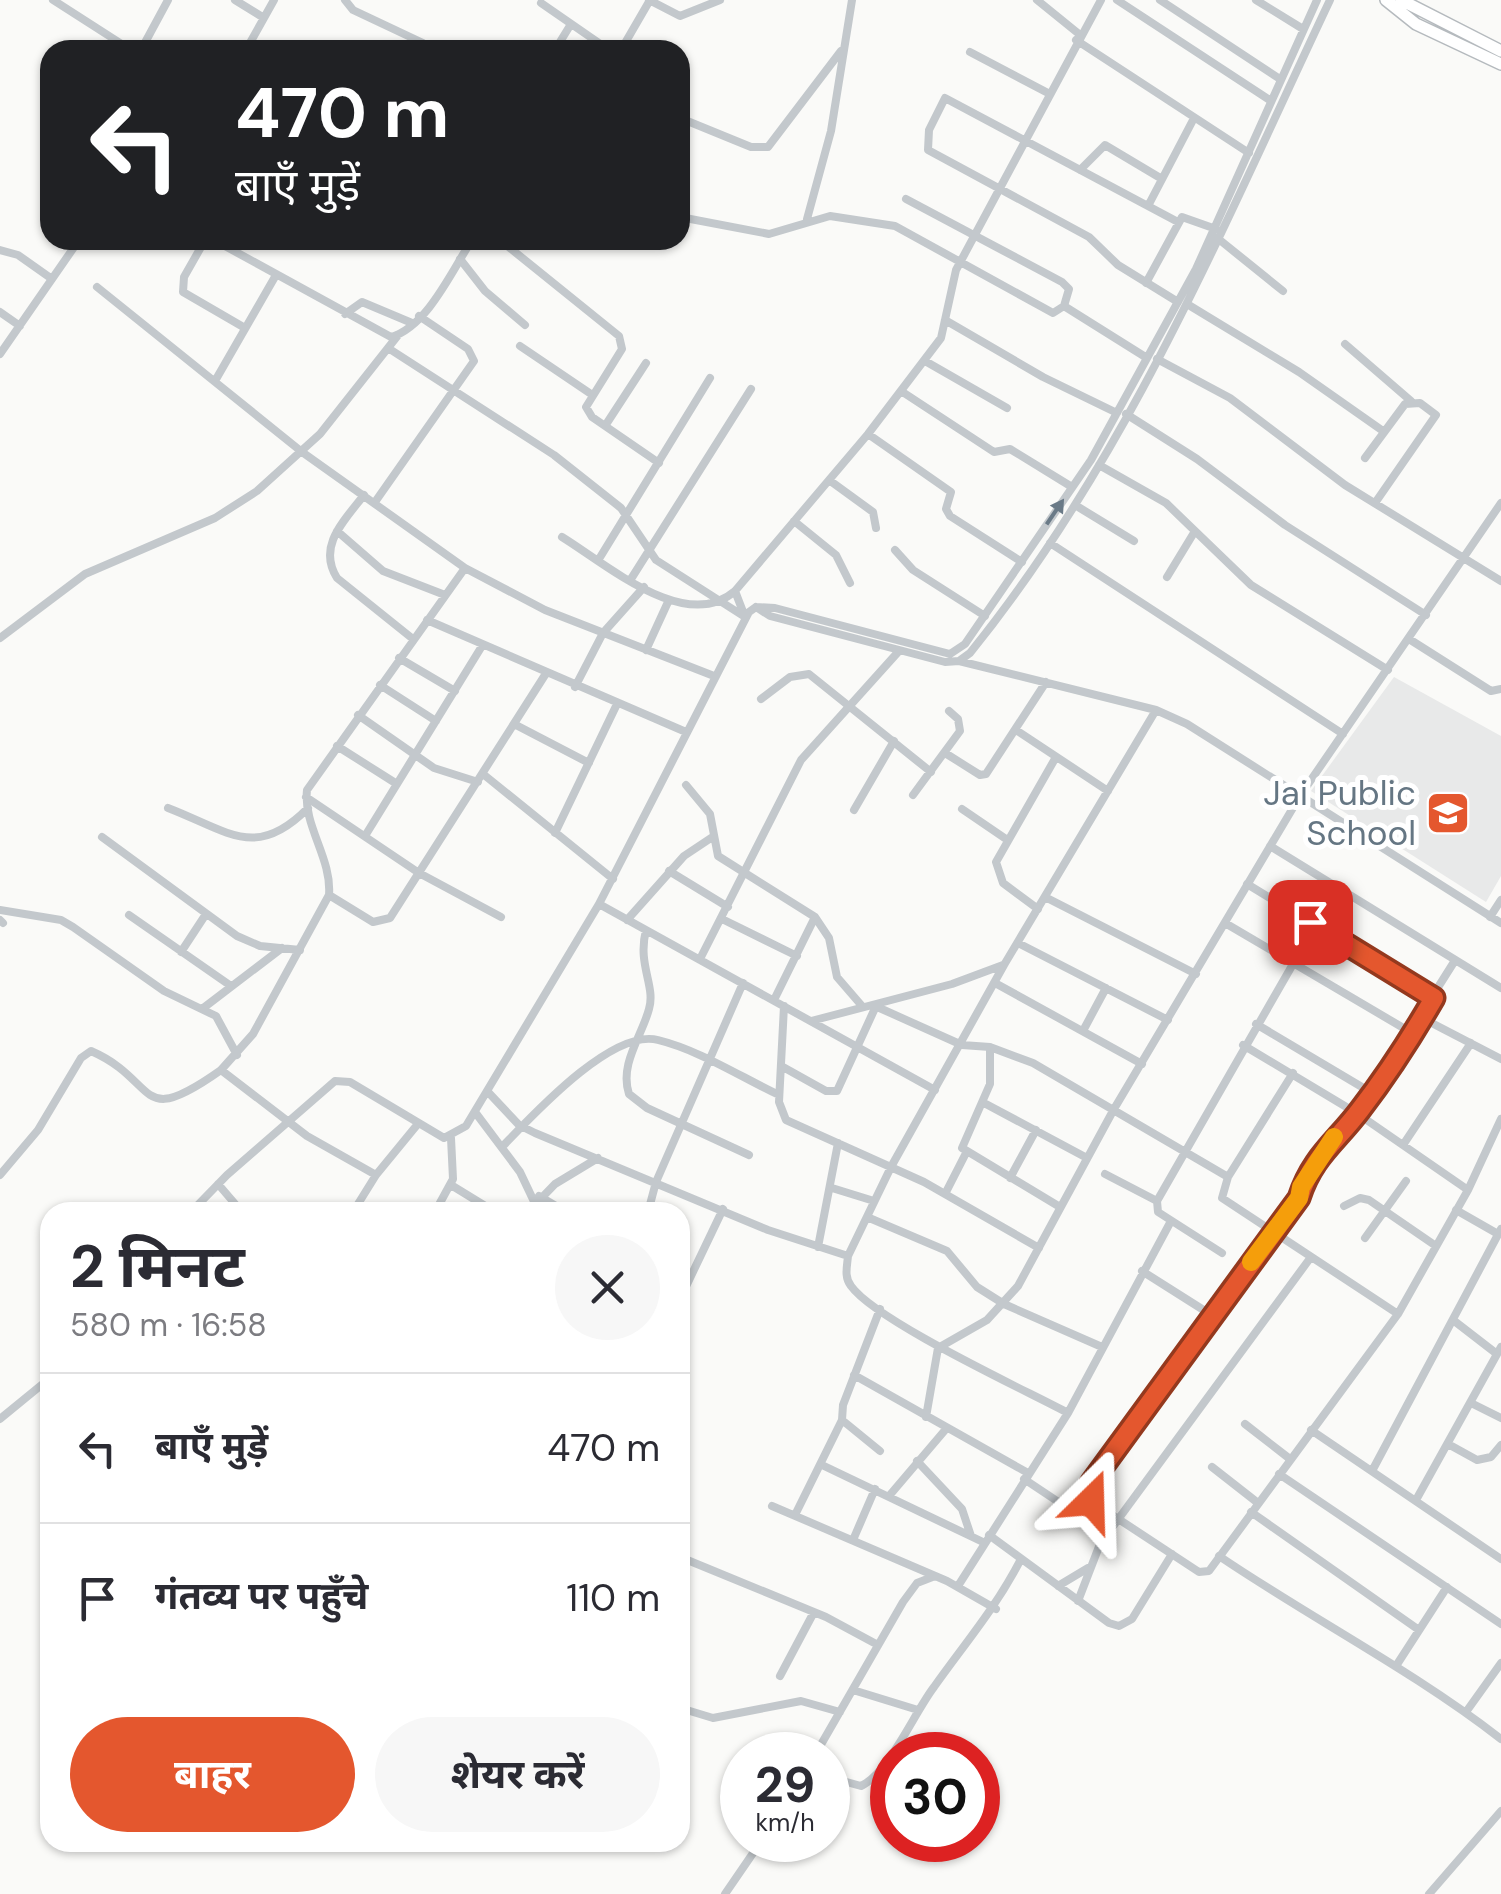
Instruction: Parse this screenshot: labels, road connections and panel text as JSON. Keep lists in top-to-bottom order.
{
  "places": {
    "school or university": ["Jai Public School"]
  },
  "page": {
    "turn": ["470 m", "बाएँ मुड़ें"],
    "heading": ["2 मिनट", "580 m · 16:58"],
    "list": [
      {
        "name": "बाएँ मुड़ें",
        "value": "470 m"
      },
      {
        "name": "गंतव्य पर पहुँचे",
        "value": "110 m"
      }
    ],
    "buttons": ["बाहर", "शेयर करें"],
    "speed": "29 km/h",
    "limit": "30"
  }
}
